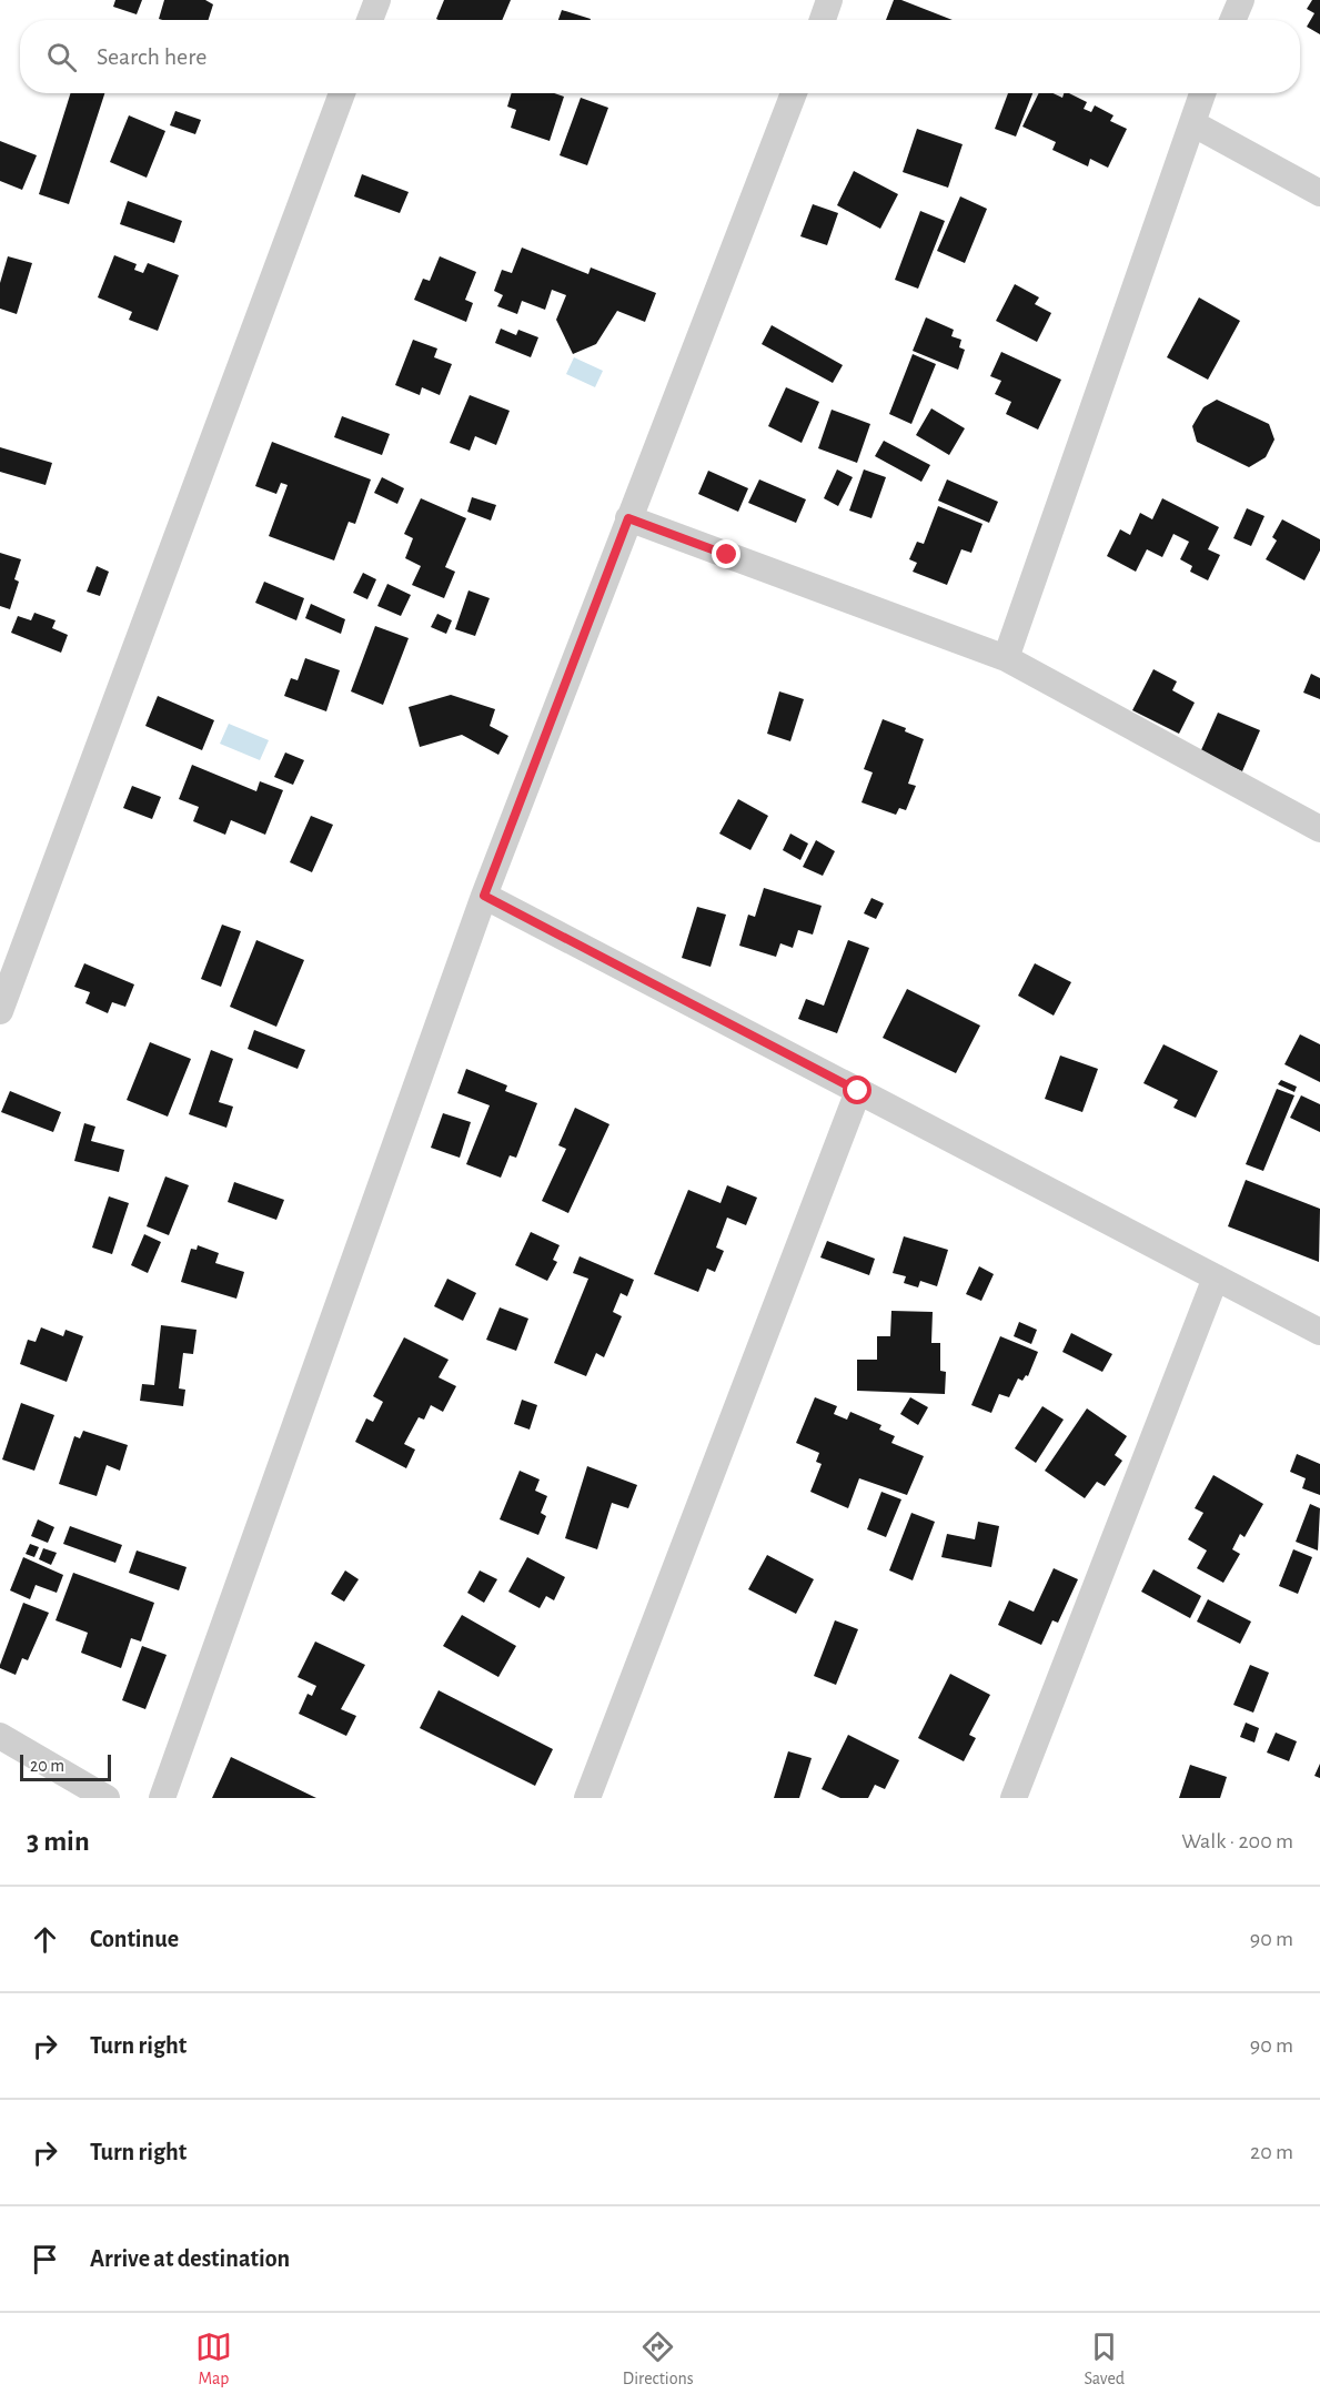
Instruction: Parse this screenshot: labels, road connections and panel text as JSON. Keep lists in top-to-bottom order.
{
  "scale_bar": "20 m",
  "page": {
    "search": "Search here",
    "scale": "20 m",
    "heading": ["3 min", "Walk · 200 m"],
    "list": [
      ["Continue", "90 m"],
      ["Turn right", "90 m"],
      ["Turn right", "20 m"],
      "Arrive at destination"
    ],
    "nav": ["Map", "Directions", "Saved"]
  }
}
